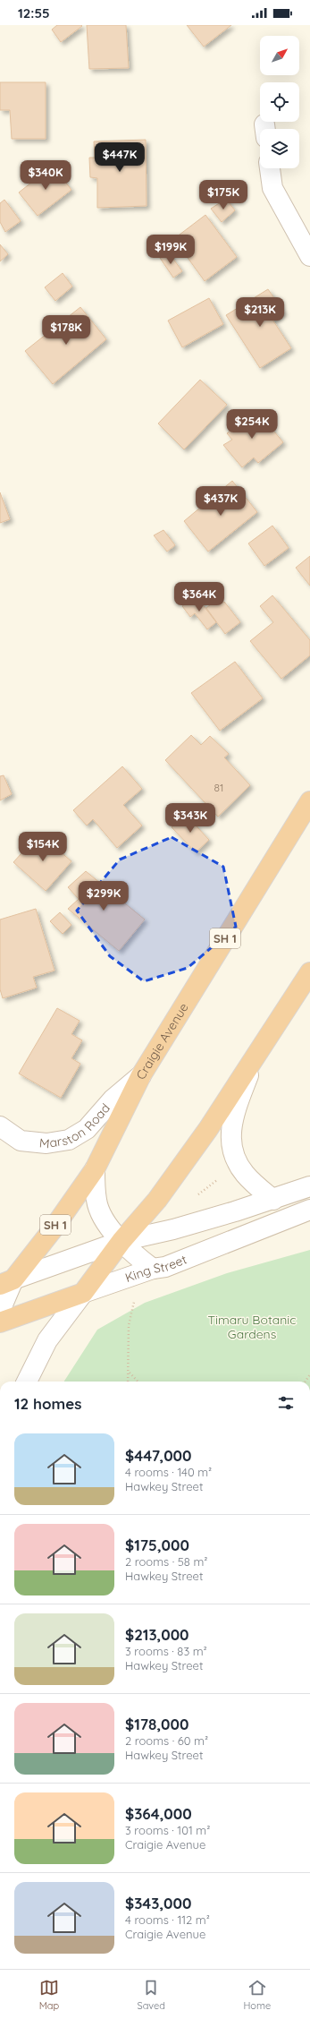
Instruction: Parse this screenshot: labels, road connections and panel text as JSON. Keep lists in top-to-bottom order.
{
  "streets": {
    "highway": ["SH 1", "Craigie Avenue", "King Street"],
    "main road": ["Marston Road"]
  },
  "crossings": [
    ["Craigie Avenue", "Marston Road"]
  ],
  "parks": ["Timaru Botanic Gardens"],
  "house_numbers": ["81"],
  "north": "top right",
  "page": {
    "status": "12:55",
    "price": [
      "$447K",
      "$340K",
      "$175K",
      "$199K",
      "$213K",
      "$178K",
      "$254K",
      "$437K",
      "$364K",
      "$343K",
      "$154K",
      "$299K"
    ],
    "heading": "12 homes",
    "list": [
      {
        "name": "$447,000",
        "note": "4 rooms · 140 m² · Hawkey Street"
      },
      {
        "name": "$175,000",
        "note": "2 rooms · 58 m² · Hawkey Street"
      },
      {
        "name": "$213,000",
        "note": "3 rooms · 83 m² · Hawkey Street"
      },
      {
        "name": "$178,000",
        "note": "2 rooms · 60 m² · Hawkey Street"
      },
      {
        "name": "$364,000",
        "note": "3 rooms · 101 m² · Craigie Avenue"
      },
      {
        "name": "$343,000",
        "note": "4 rooms · 112 m² · Craigie Avenue"
      }
    ],
    "tabs": ["Map", "Saved", "Home"]
  }
}
